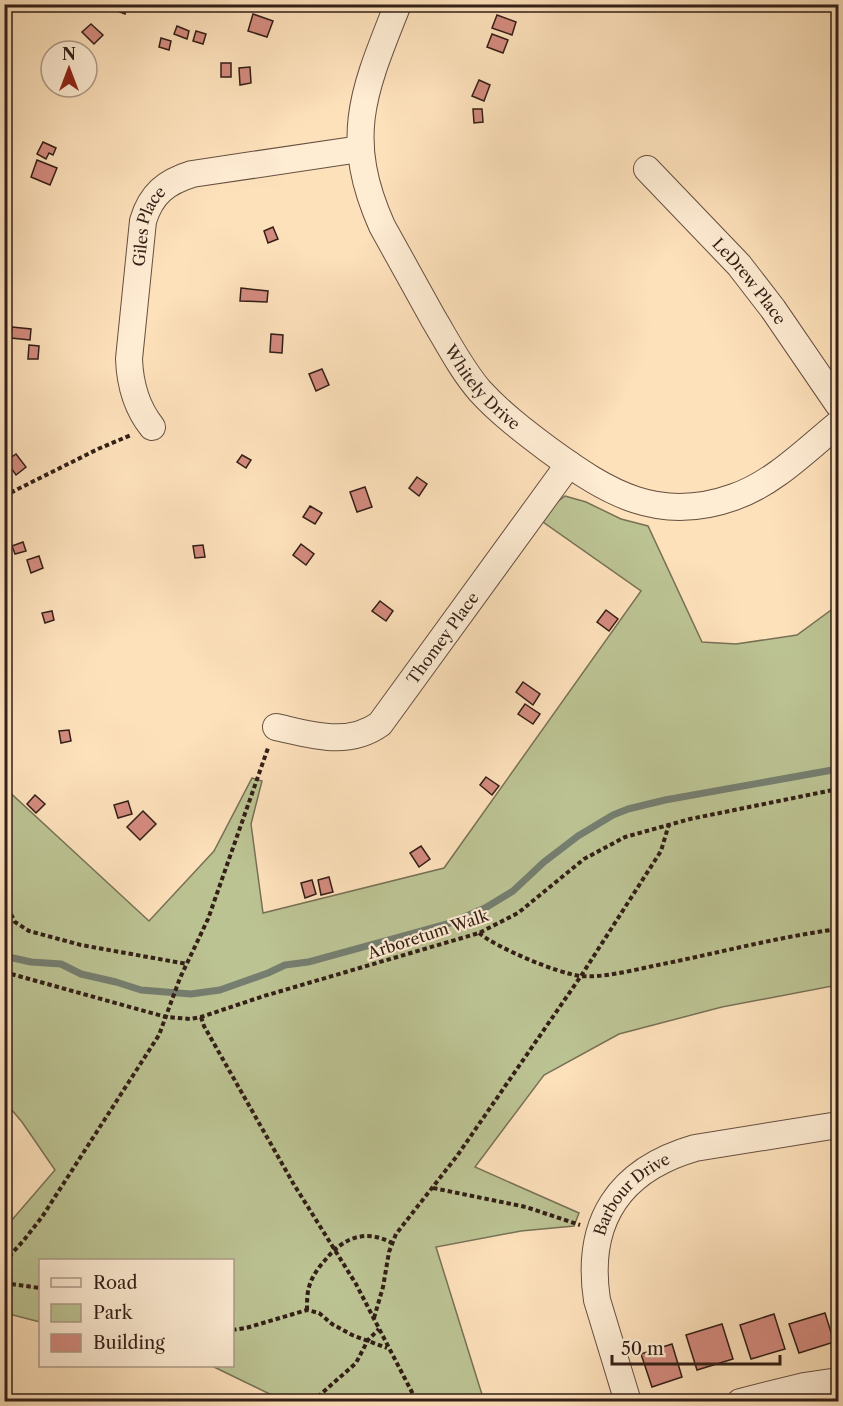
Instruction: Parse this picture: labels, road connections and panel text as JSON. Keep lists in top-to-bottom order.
{
  "streets": {
    "street": [
      "Giles Place",
      "LeDrew Place",
      "Whitely Drive",
      "Thomey Place",
      "Barbour Drive"
    ],
    "path": ["Arboretum Walk"]
  },
  "crossings": [
    ["Giles Place", "Whitely Drive"],
    ["Whitely Drive", "Thomey Place"]
  ],
  "legend": ["Road", "Park", "Building"],
  "scale_bar": "50 m",
  "north": "top"
}
